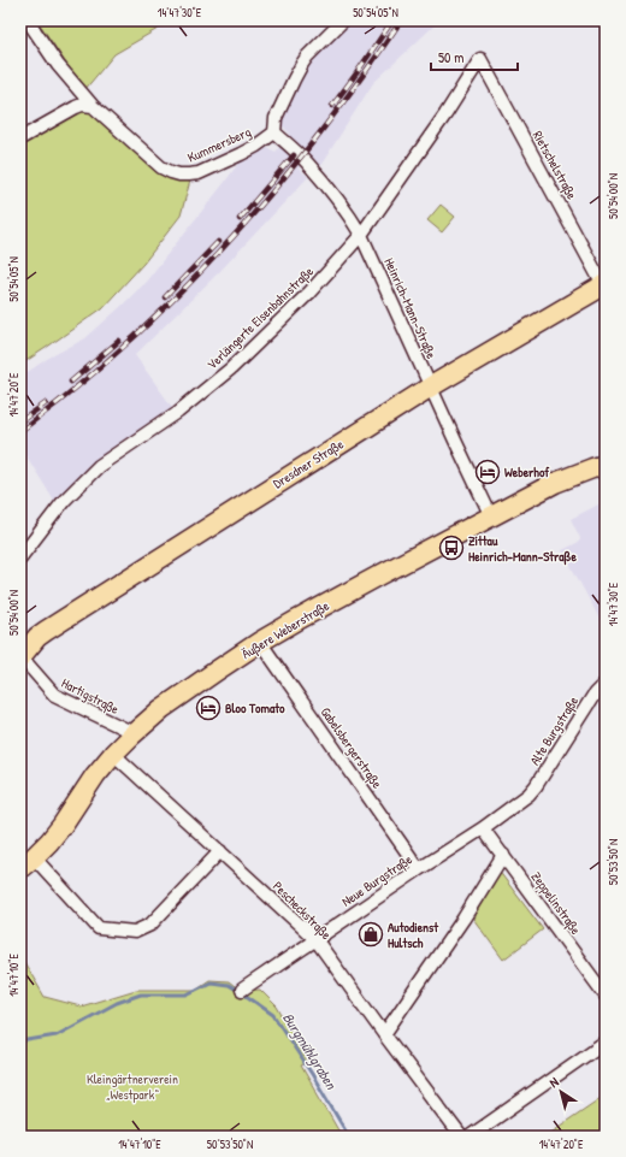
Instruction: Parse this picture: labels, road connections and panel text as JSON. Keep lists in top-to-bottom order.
{
  "streets": {
    "main road": ["Dresdner Straße", "Äußere Weberstraße"],
    "street": [
      "Kummersberg",
      "Rietschelstraße",
      "Heinrich-Mann-Straße",
      "Verlängerte Eisenbahnstraße",
      "Hartigstraße",
      "Alte Burgstraße",
      "Gabelsbergerstraße",
      "Neue Burgstraße",
      "Zeppelinstraße",
      "Pescheckstraße"
    ]
  },
  "crossings": [
    ["Kummersberg", "Heinrich-Mann-Straße"],
    ["Rietschelstraße", "Verlängerte Eisenbahnstraße"],
    ["Rietschelstraße", "Dresdner Straße"],
    ["Heinrich-Mann-Straße", "Verlängerte Eisenbahnstraße"],
    ["Heinrich-Mann-Straße", "Dresdner Straße"],
    ["Heinrich-Mann-Straße", "Äußere Weberstraße"],
    ["Dresdner Straße", "Hartigstraße"],
    ["Äußere Weberstraße", "Hartigstraße"],
    ["Äußere Weberstraße", "Gabelsbergerstraße"],
    ["Äußere Weberstraße", "Pescheckstraße"],
    ["Alte Burgstraße", "Neue Burgstraße"],
    ["Gabelsbergerstraße", "Neue Burgstraße"],
    ["Neue Burgstraße", "Zeppelinstraße"],
    ["Neue Burgstraße", "Pescheckstraße"]
  ],
  "water": ["Burgmühlgraben"],
  "parks": ["Kleingärtnerverein „Westpark“"],
  "places": {
    "hotel": ["Weberhof", "Bloo Tomato"],
    "bus stop": ["Zittau Heinrich-Mann-Straße"],
    "shop": ["Autodienst Hultsch"]
  },
  "scale_bar": "50 m",
  "north": "top left",
  "coordinates": [
    "14°47'30\"E",
    "50°54'05\"N",
    "50°54'00\"N",
    "14°47'20\"E",
    "50°53'50\"N",
    "14°47'10\"E"
  ]
}
